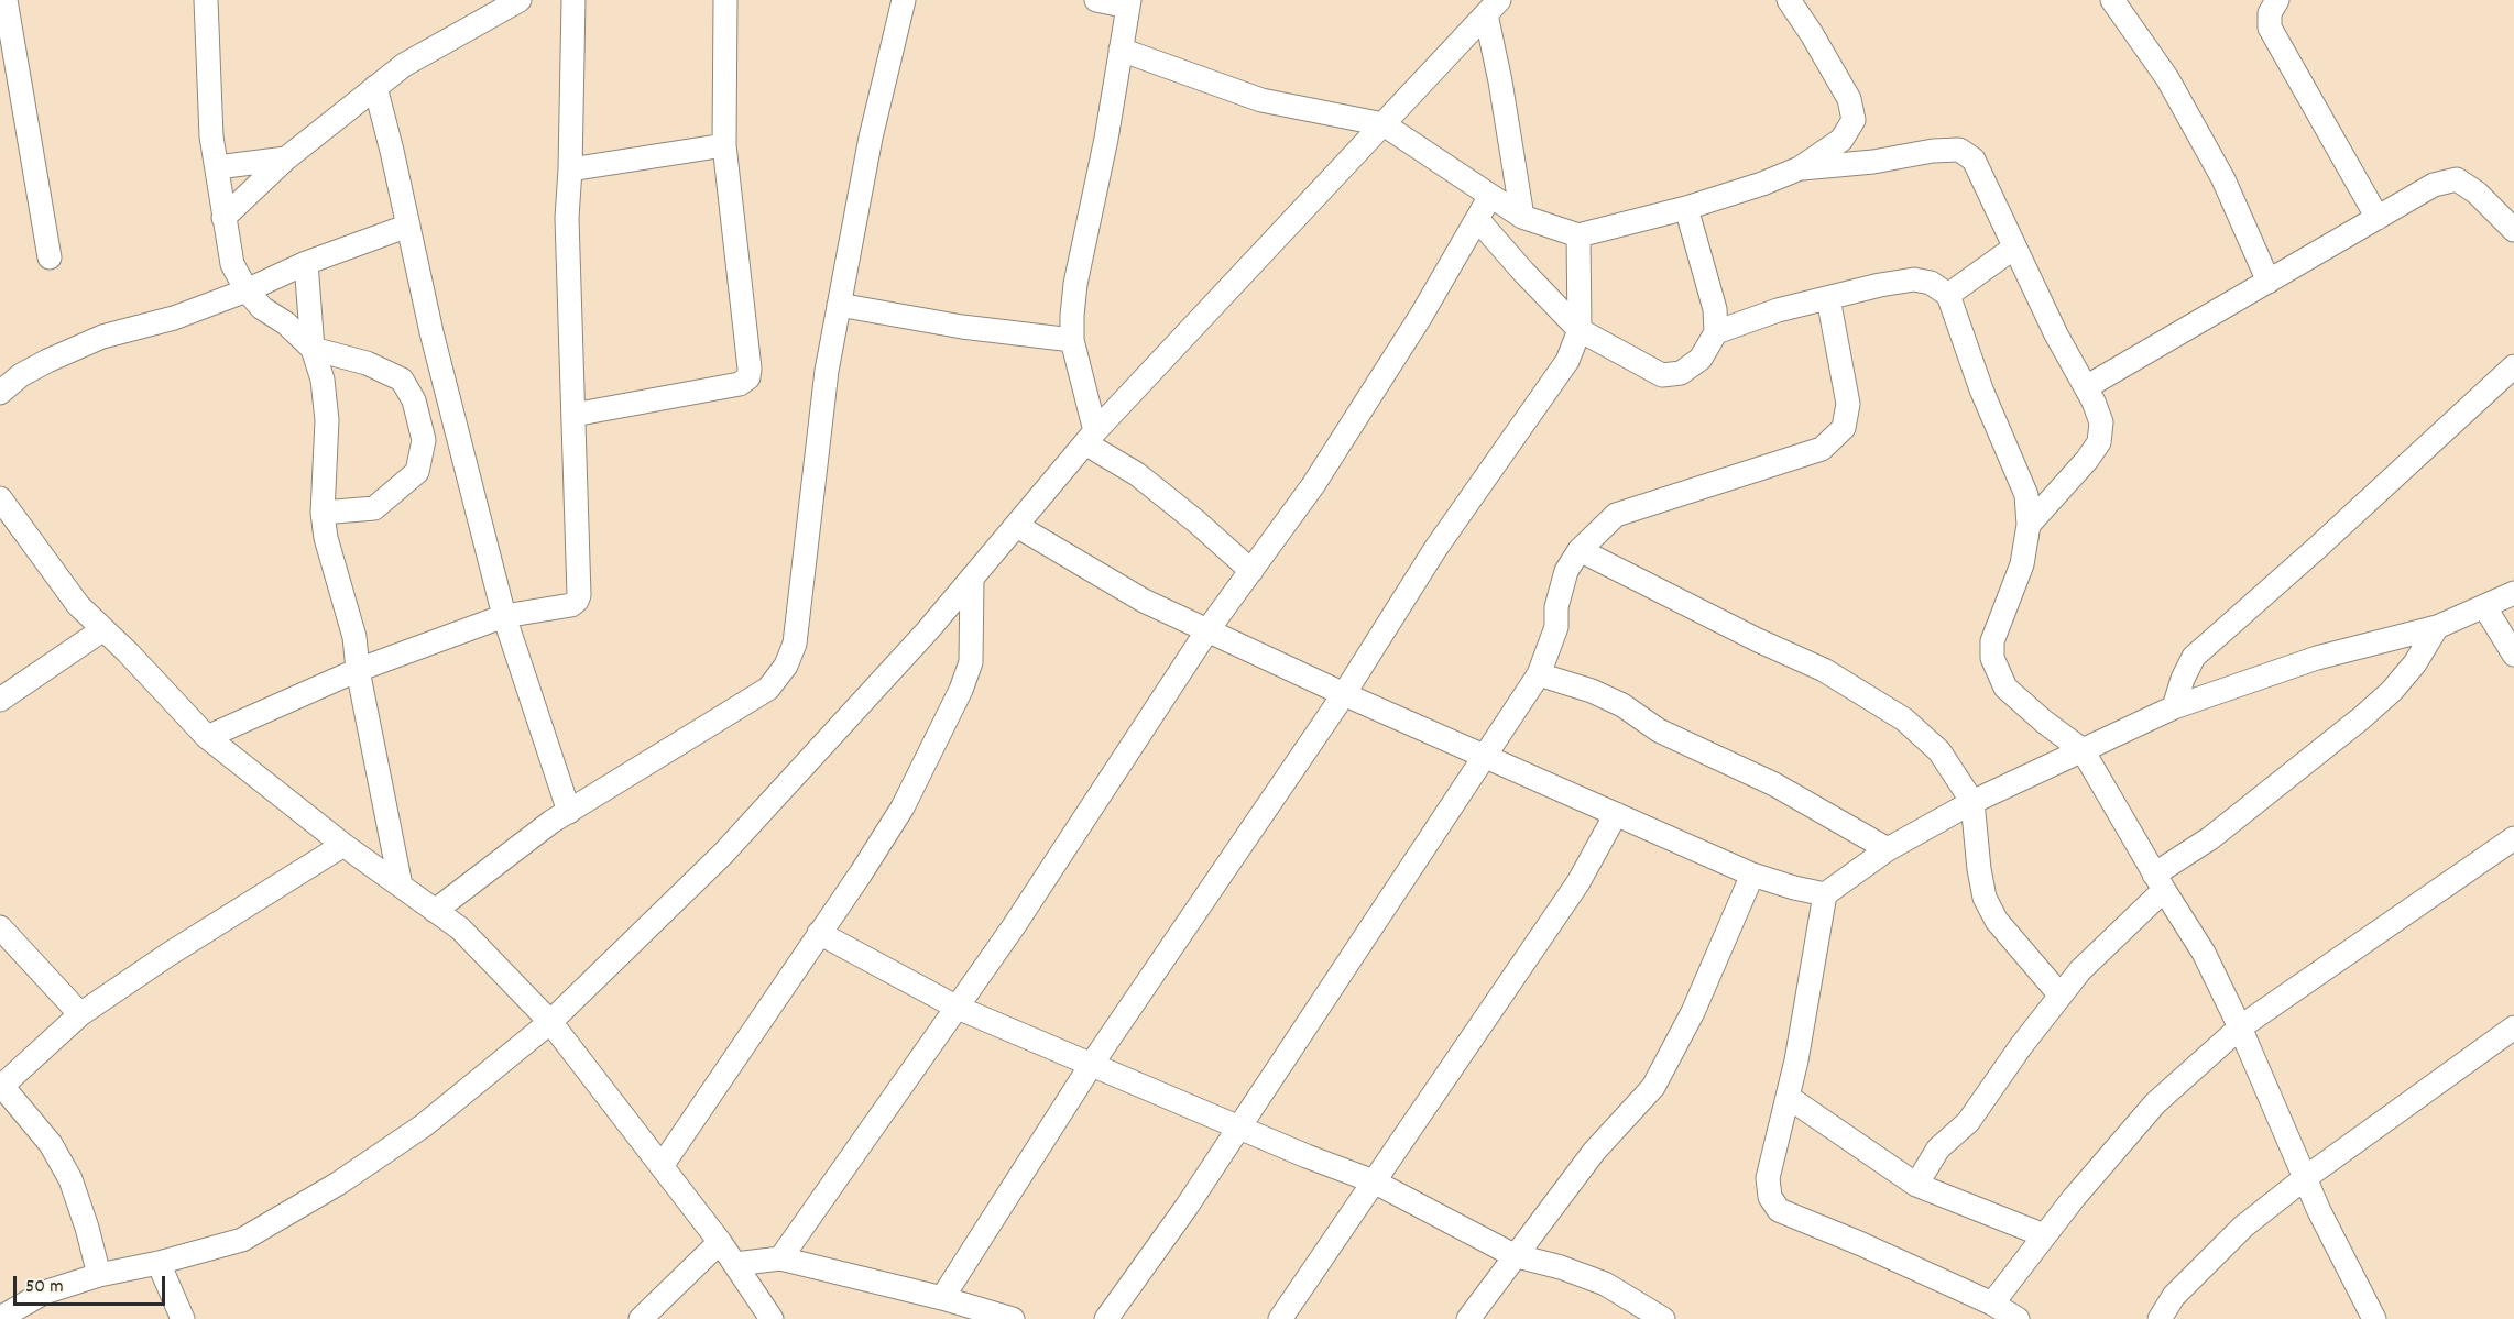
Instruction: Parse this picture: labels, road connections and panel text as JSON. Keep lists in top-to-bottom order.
{
  "scale_bar": "50 m"
}
